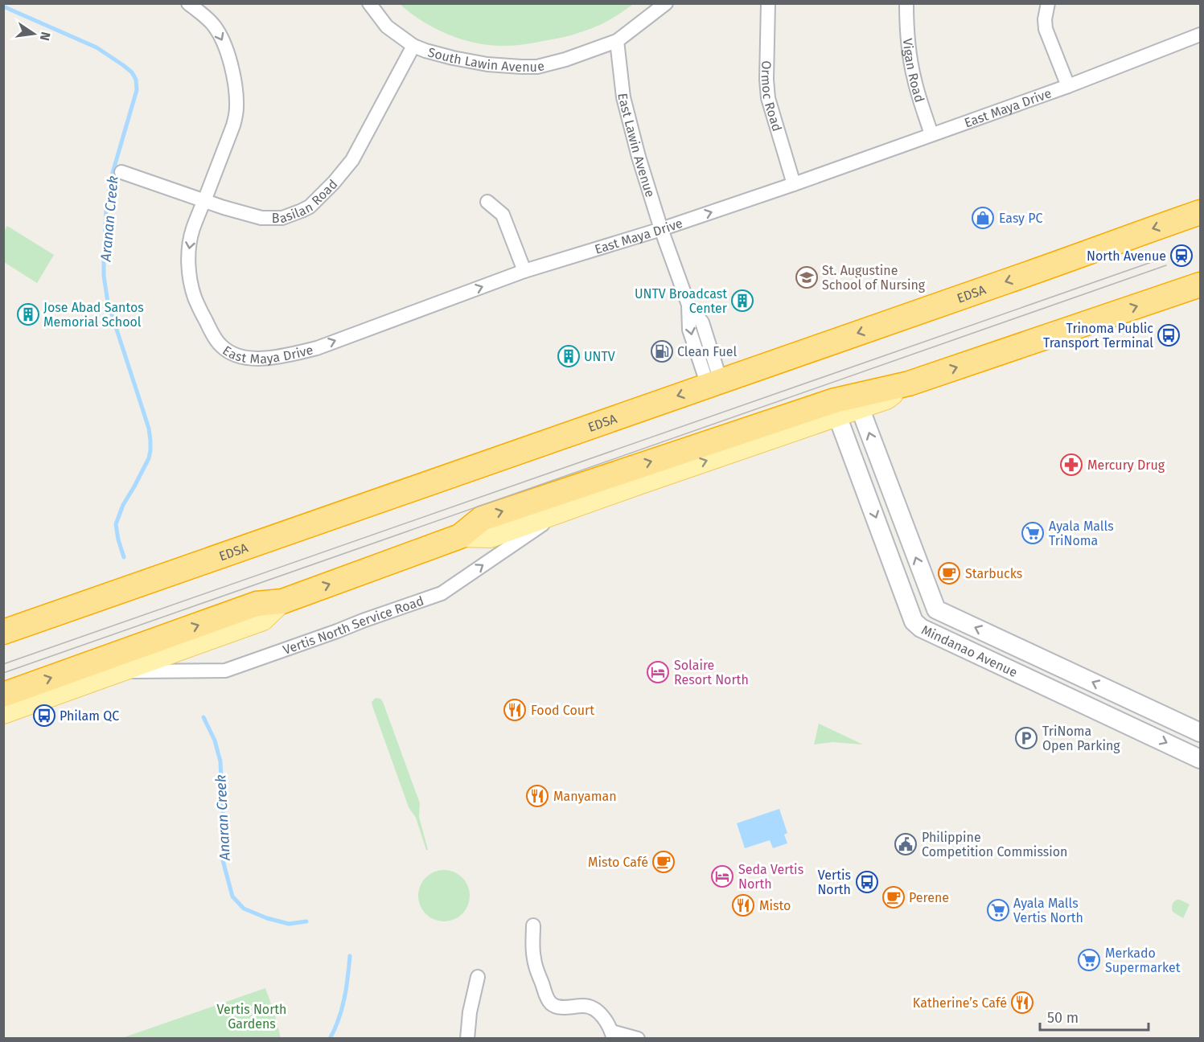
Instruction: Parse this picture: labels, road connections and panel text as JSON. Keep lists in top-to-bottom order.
{
  "streets": {
    "highway": ["EDSA"],
    "street": [
      "South Lawin Avenue",
      "Vigan Road",
      "Ormoc Road",
      "East Maya Drive",
      "East Lawin Avenue",
      "Basilan Road",
      "Vertis North Service Road",
      "Mindanao Avenue"
    ]
  },
  "crossings": [
    ["South Lawin Avenue", "East Lawin Avenue"],
    ["South Lawin Avenue", "Basilan Road"],
    ["Vigan Road", "East Maya Drive"],
    ["Ormoc Road", "East Maya Drive"],
    ["East Maya Drive", "East Lawin Avenue"],
    ["East Maya Drive", "Basilan Road"],
    ["East Lawin Avenue", "EDSA"]
  ],
  "one_way": ["Vertis North Service Road"],
  "water": ["Aranan Creek", "Anaran Creek"],
  "parks": ["Vertis North Gardens"],
  "places": {
    "shop": ["Easy PC"],
    "station": ["North Avenue"],
    "school or university": ["St. Augustine School of Nursing"],
    "building": ["UNTV Broadcast Center", "Jose Abad Santos Memorial School", "UNTV"],
    "bus stop": ["Trinoma Public Transport Terminal", "Philam QC", "Vertis North"],
    "fuel station": ["Clean Fuel"],
    "pharmacy": ["Mercury Drug"],
    "supermarket": ["Ayala Malls TriNoma", "Ayala Malls Vertis North", "Merkado Supermarket"],
    "cafe": ["Starbucks", "Misto Café", "Perene"],
    "hotel": ["Solaire Resort North", "Seda Vertis North"],
    "restaurant": [
      "Food Court",
      "Manyaman",
      "Misto",
      "Katherine’s Café"
    ],
    "parking": ["TriNoma Open Parking"],
    "public building": ["Philippine Competition Commission"]
  },
  "scale_bar": "50 m",
  "north": "right"
}
